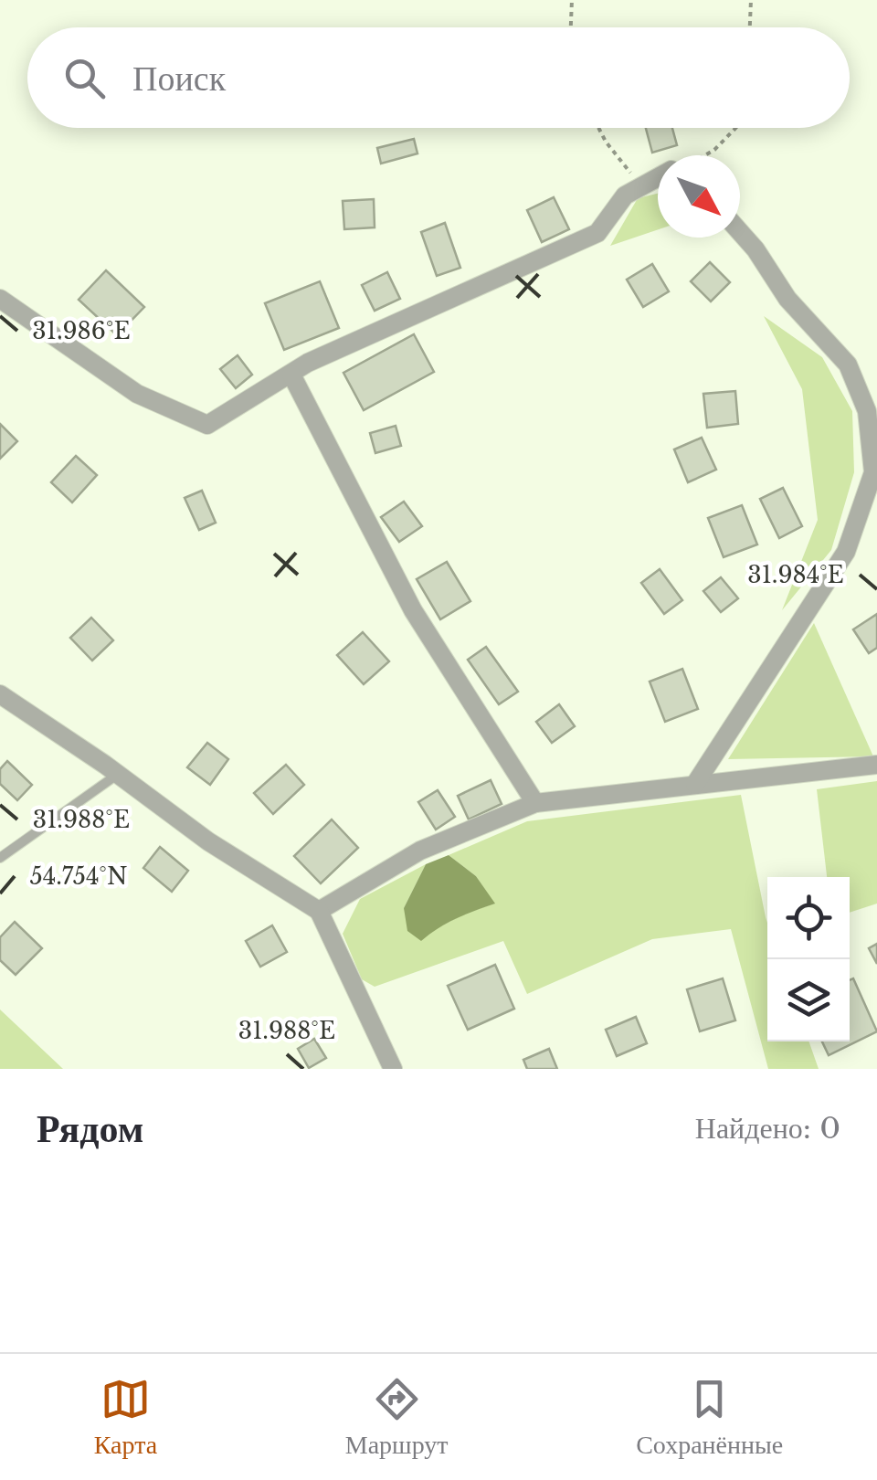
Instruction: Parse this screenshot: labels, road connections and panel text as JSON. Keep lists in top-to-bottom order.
{
  "north": "bottom right",
  "page": {
    "search": "Поиск",
    "heading": ["Рядом", "Найдено: 0"],
    "nav": ["Карта", "Маршрут", "Сохранённые"]
  },
  "coordinates": [
    "31.986°E",
    "31.984°E",
    "31.988°E",
    "54.754°N"
  ]
}
